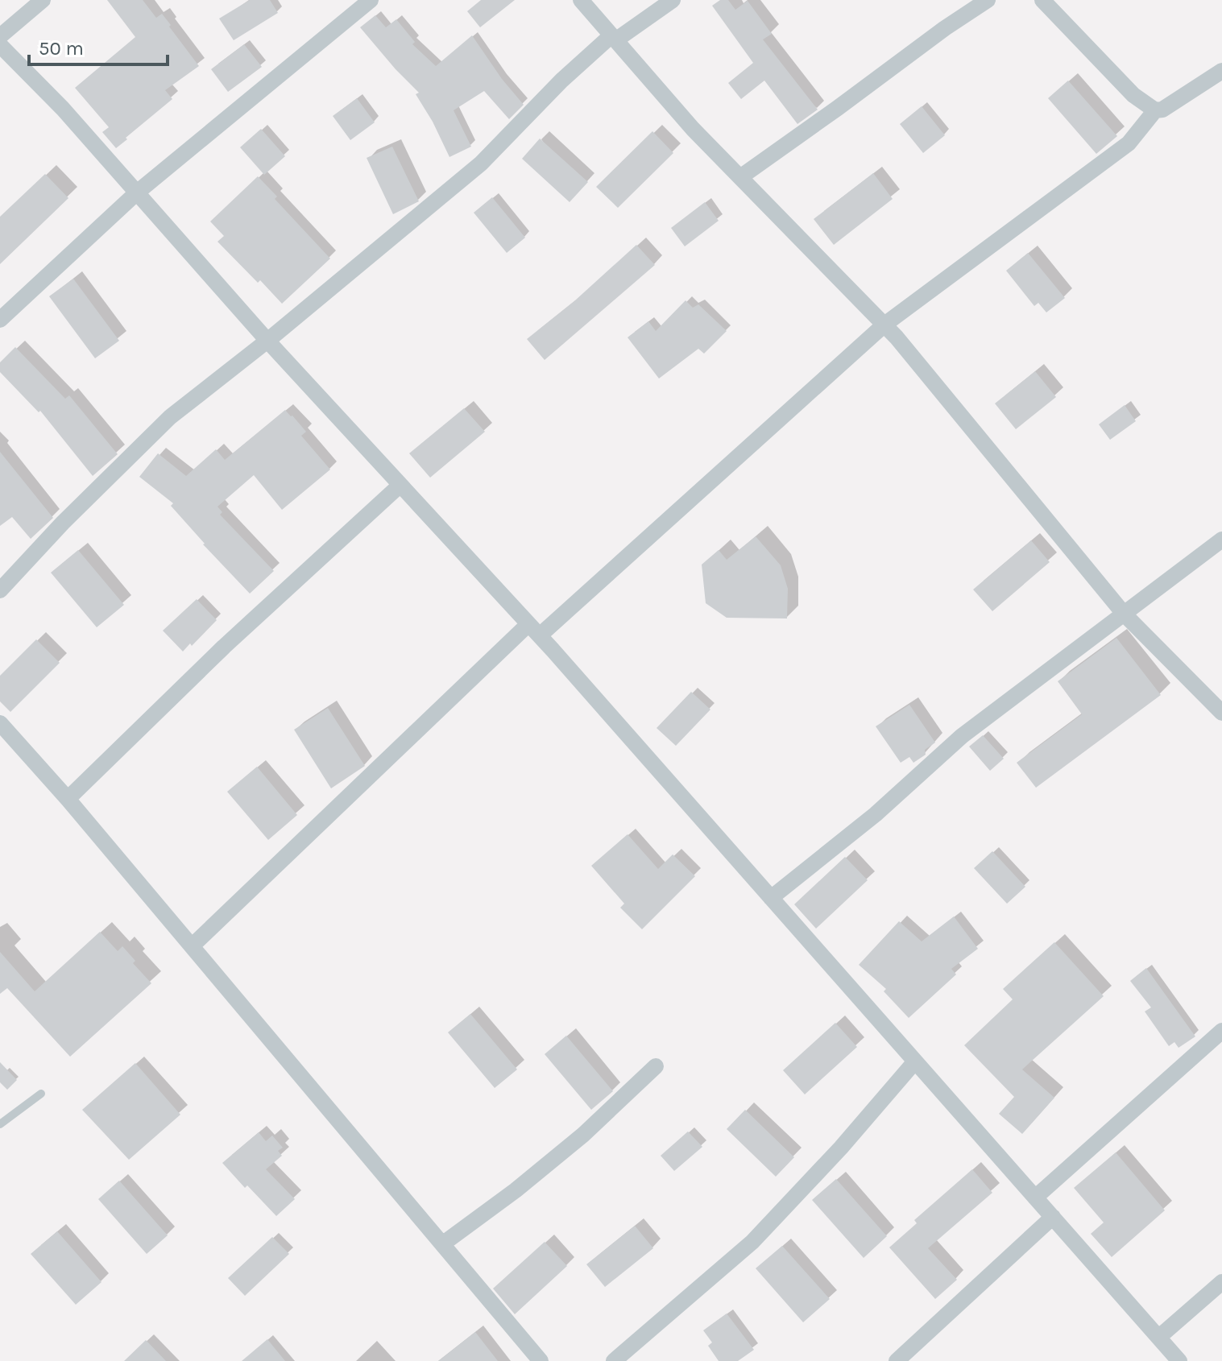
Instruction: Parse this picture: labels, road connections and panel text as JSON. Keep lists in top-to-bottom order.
{
  "scale_bar": "50 m"
}
